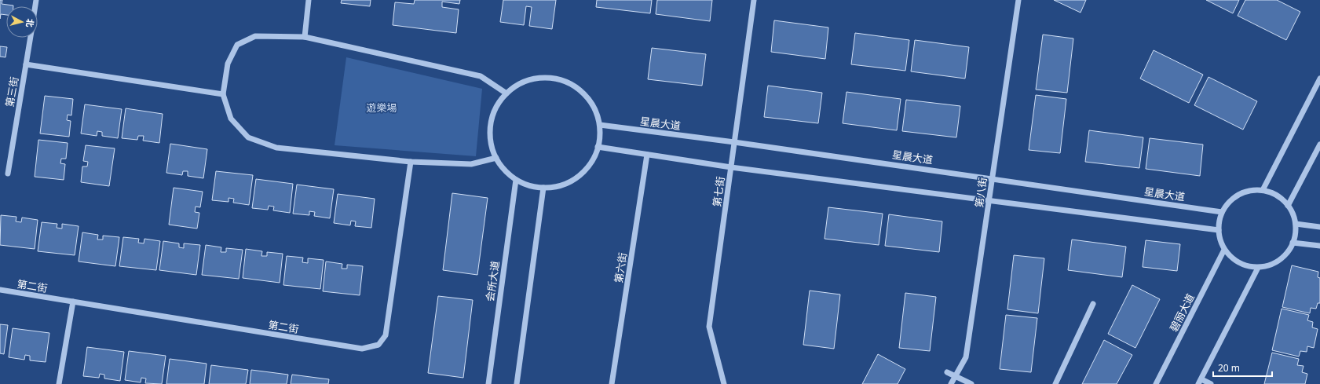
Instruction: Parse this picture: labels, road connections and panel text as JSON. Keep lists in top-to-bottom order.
{
  "streets": {
    "street": [
      "第三街",
      "星晨大道",
      "第七街",
      "第八街",
      "第六街",
      "会所大道",
      "第二街",
      "碧丽大道"
    ]
  },
  "crossings": [
    ["星晨大道", "第七街"],
    ["星晨大道", "第八街"],
    ["星晨大道", "会所大道"],
    ["星晨大道", "碧丽大道"]
  ],
  "parks": ["遊樂場"],
  "scale_bar": "20 m",
  "north": "right"
}
